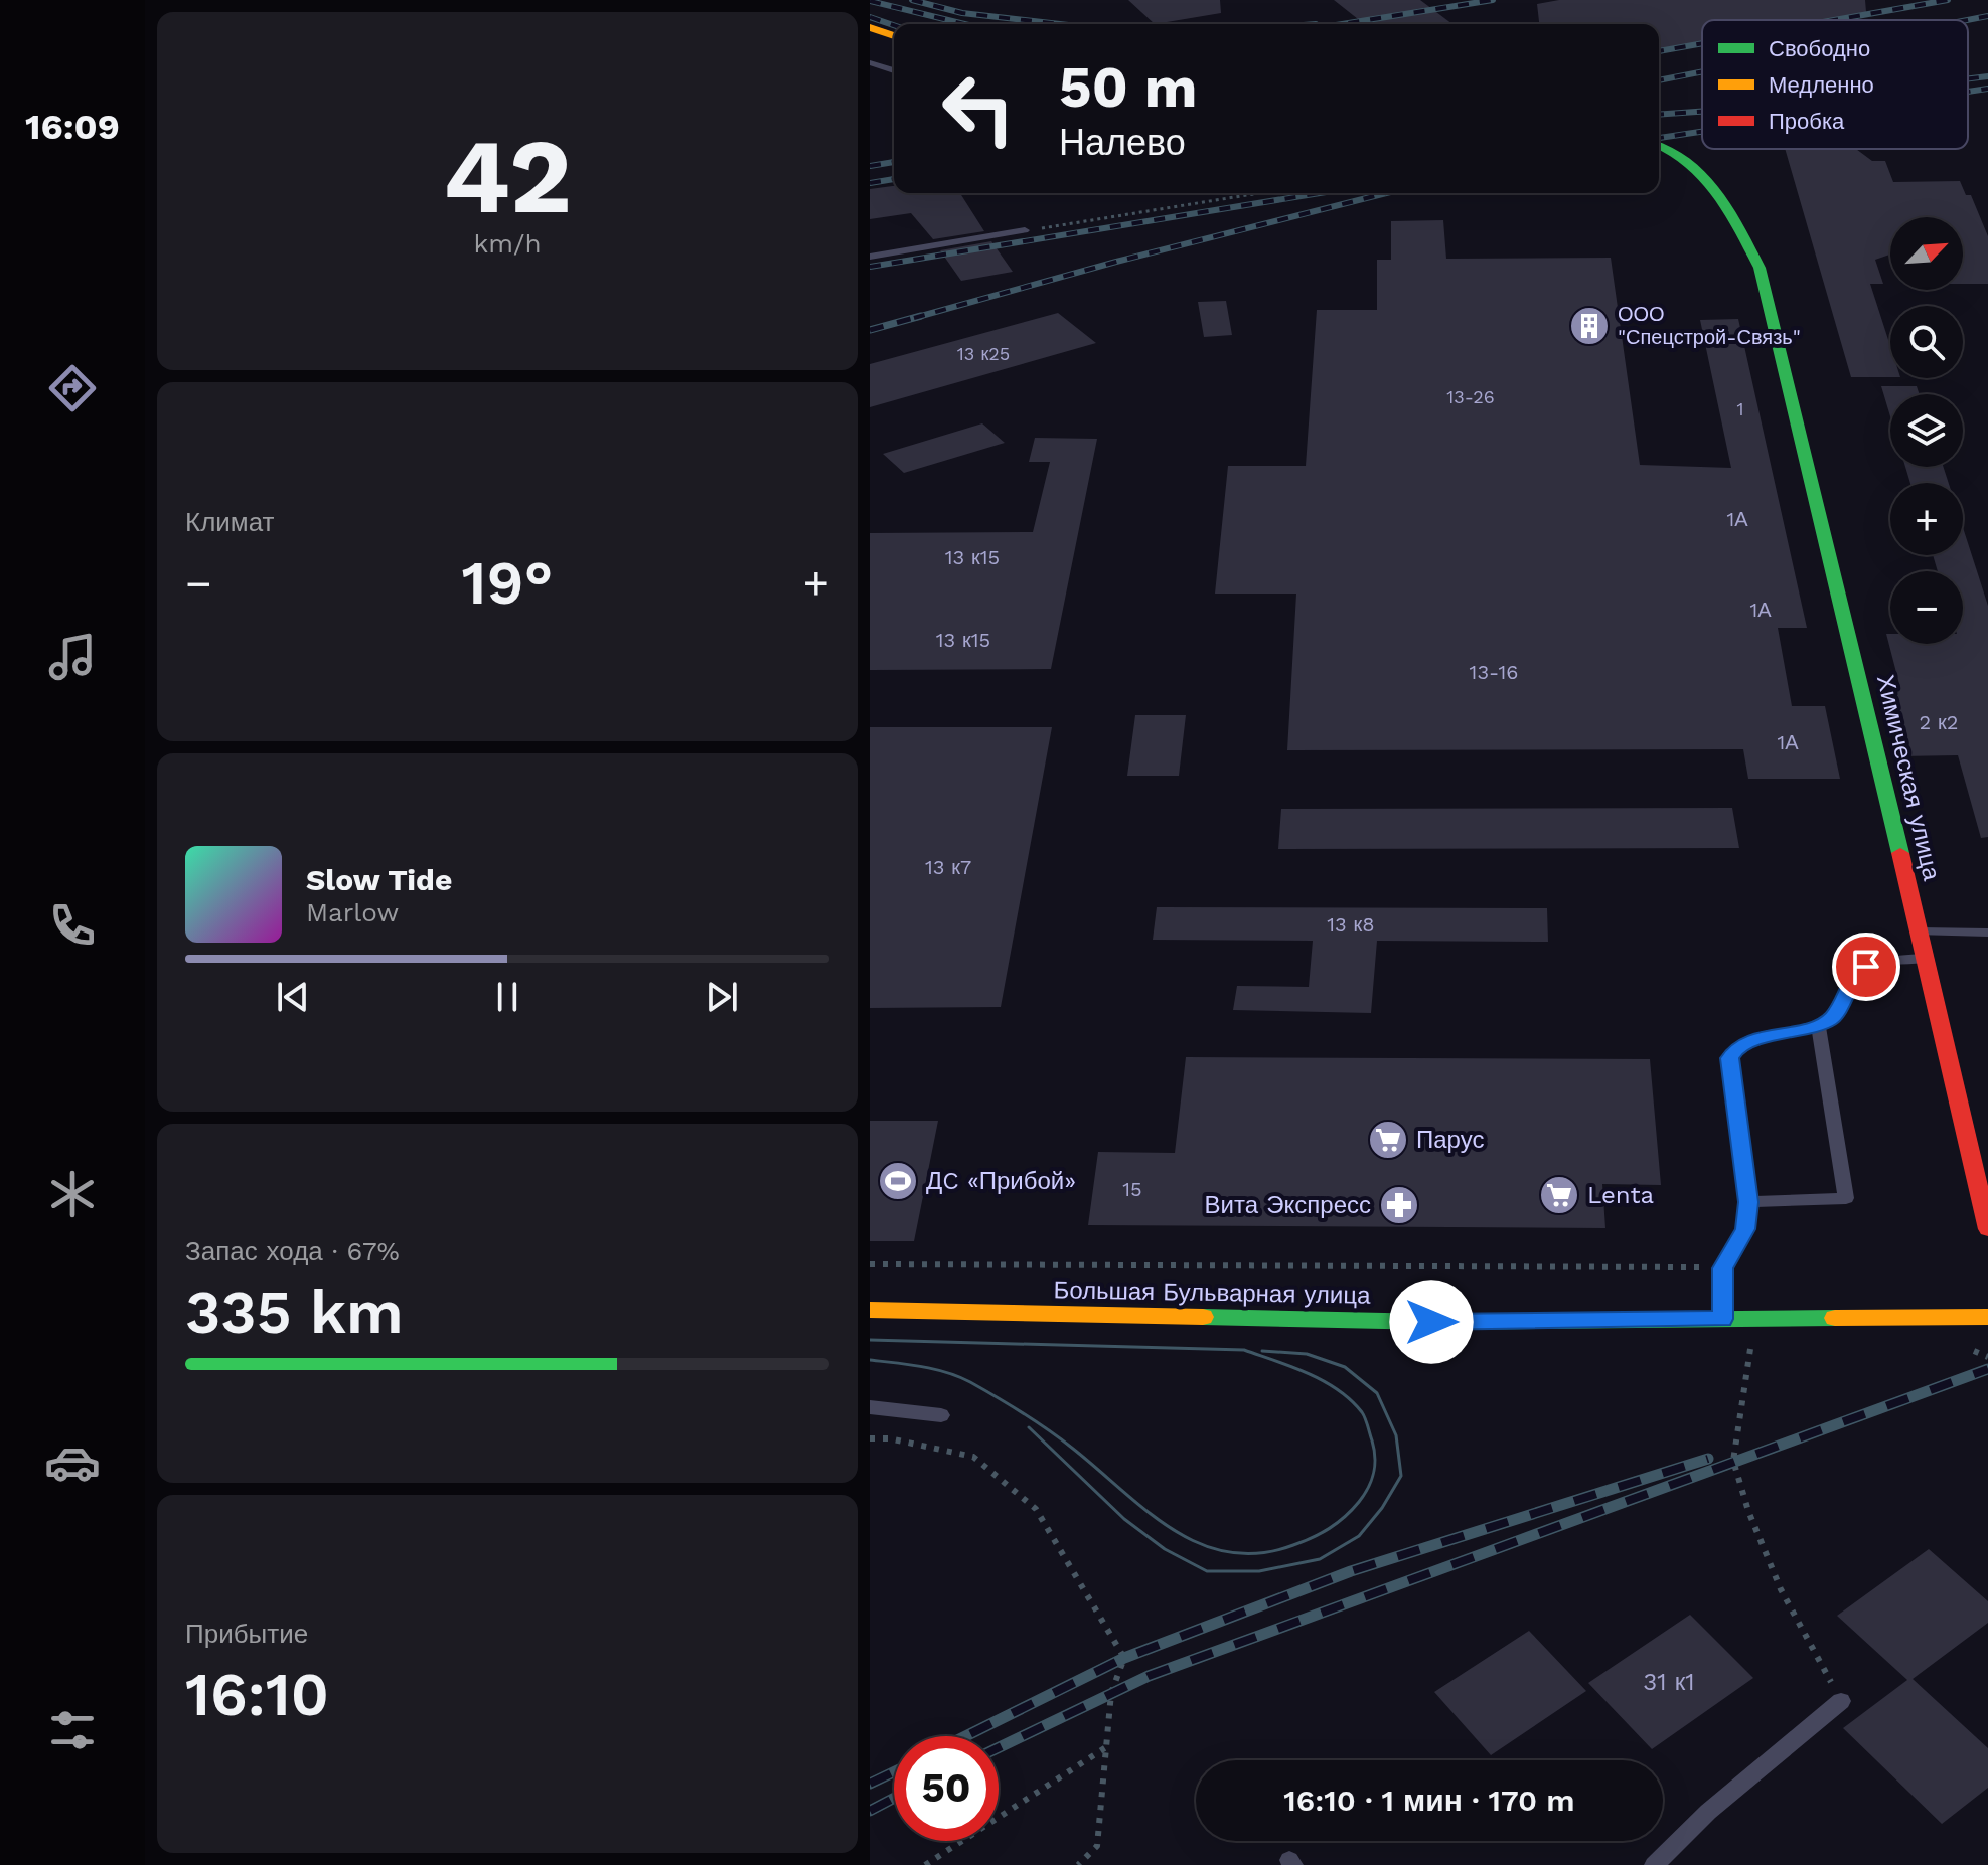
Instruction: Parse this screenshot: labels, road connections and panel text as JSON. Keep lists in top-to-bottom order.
{
  "streets": {
    "street": ["Химическая улица", "Большая Бульварная улица"]
  },
  "places": {
    "building": ["ООО \"Спецстрой-Связь\""],
    "supermarket": ["Парус", "Lenta"],
    "sports": ["ДC «Прибой»"],
    "pharmacy": ["Вита Экспресс"]
  },
  "house_numbers": [
    "13 к25",
    "13-26",
    "1",
    "1А",
    "13 к15",
    "1А",
    "13 к15",
    "13-16",
    "2 к2",
    "1А",
    "13 к7",
    "13 к8",
    "15",
    "31 к1"
  ],
  "legend": ["Свободно", "Медленно", "Пробка"],
  "north": "top right",
  "page": {
    "tabs": "16:09",
    "tile": [
      ["42", "km/h"],
      "Климат",
      ["Запас хода · 67%", "335 km"],
      ["Прибытие", "16:10"]
    ],
    "turn": ["50 m", "Налево"],
    "map_buttons": ["+", "−"],
    "heat": ["−", "19°", "+"],
    "song": ["Slow Tide", "Marlow"],
    "limit": "50",
    "trip": "16:10 · 1 мин · 170 m"
  }
}
